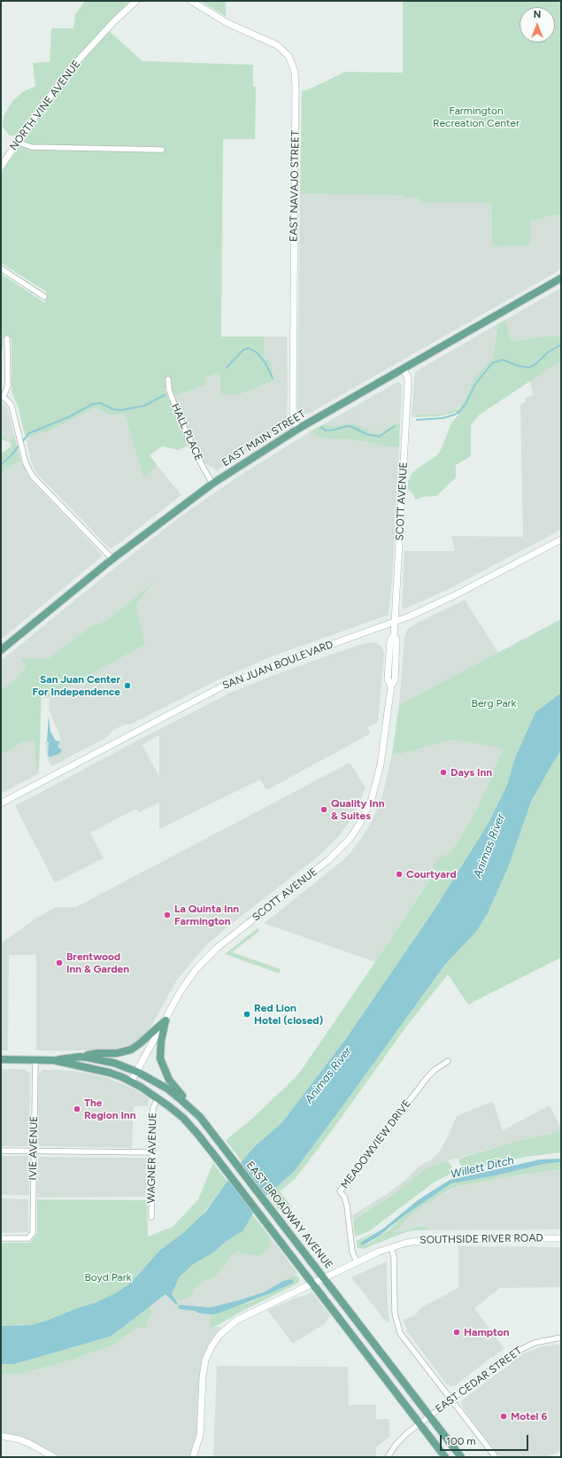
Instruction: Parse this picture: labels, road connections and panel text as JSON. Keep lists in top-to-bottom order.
{
  "streets": {
    "main road": [
      "NORTH VINE AVENUE",
      "EAST NAVAJO STREET",
      "EAST MAIN STREET",
      "SCOTT AVENUE",
      "SAN JUAN BOULEVARD",
      "EAST BROADWAY AVENUE",
      "SOUTHSIDE RIVER ROAD"
    ],
    "street": [
      "HALL PLACE",
      "MEADOWVIEW DRIVE",
      "IVIE AVENUE",
      "WAGNER AVENUE",
      "EAST CEDAR STREET"
    ]
  },
  "crossings": [
    ["EAST NAVAJO STREET", "EAST MAIN STREET"],
    ["HALL PLACE", "EAST MAIN STREET"],
    ["EAST MAIN STREET", "SCOTT AVENUE"],
    ["SCOTT AVENUE", "SAN JUAN BOULEVARD"],
    ["SCOTT AVENUE", "EAST BROADWAY AVENUE"],
    ["MEADOWVIEW DRIVE", "SOUTHSIDE RIVER ROAD"],
    ["IVIE AVENUE", "EAST BROADWAY AVENUE"],
    ["WAGNER AVENUE", "EAST BROADWAY AVENUE"],
    ["EAST BROADWAY AVENUE", "SOUTHSIDE RIVER ROAD"],
    ["EAST BROADWAY AVENUE", "EAST CEDAR STREET"]
  ],
  "water": ["Animas River", "Willett Ditch"],
  "parks": ["Farmington Recreation Center", "Berg Park", "Boyd Park"],
  "places": [
    "San Juan Center For Independence",
    "Days Inn",
    "Quality Inn & Suites",
    "Courtyard",
    "La Quinta Inn Farmington",
    "Brentwood Inn & Garden",
    "Red Lion Hotel (closed)",
    "The Region Inn",
    "Hampton",
    "Motel 6"
  ],
  "scale_bar": "100 m",
  "north": "top"
}
